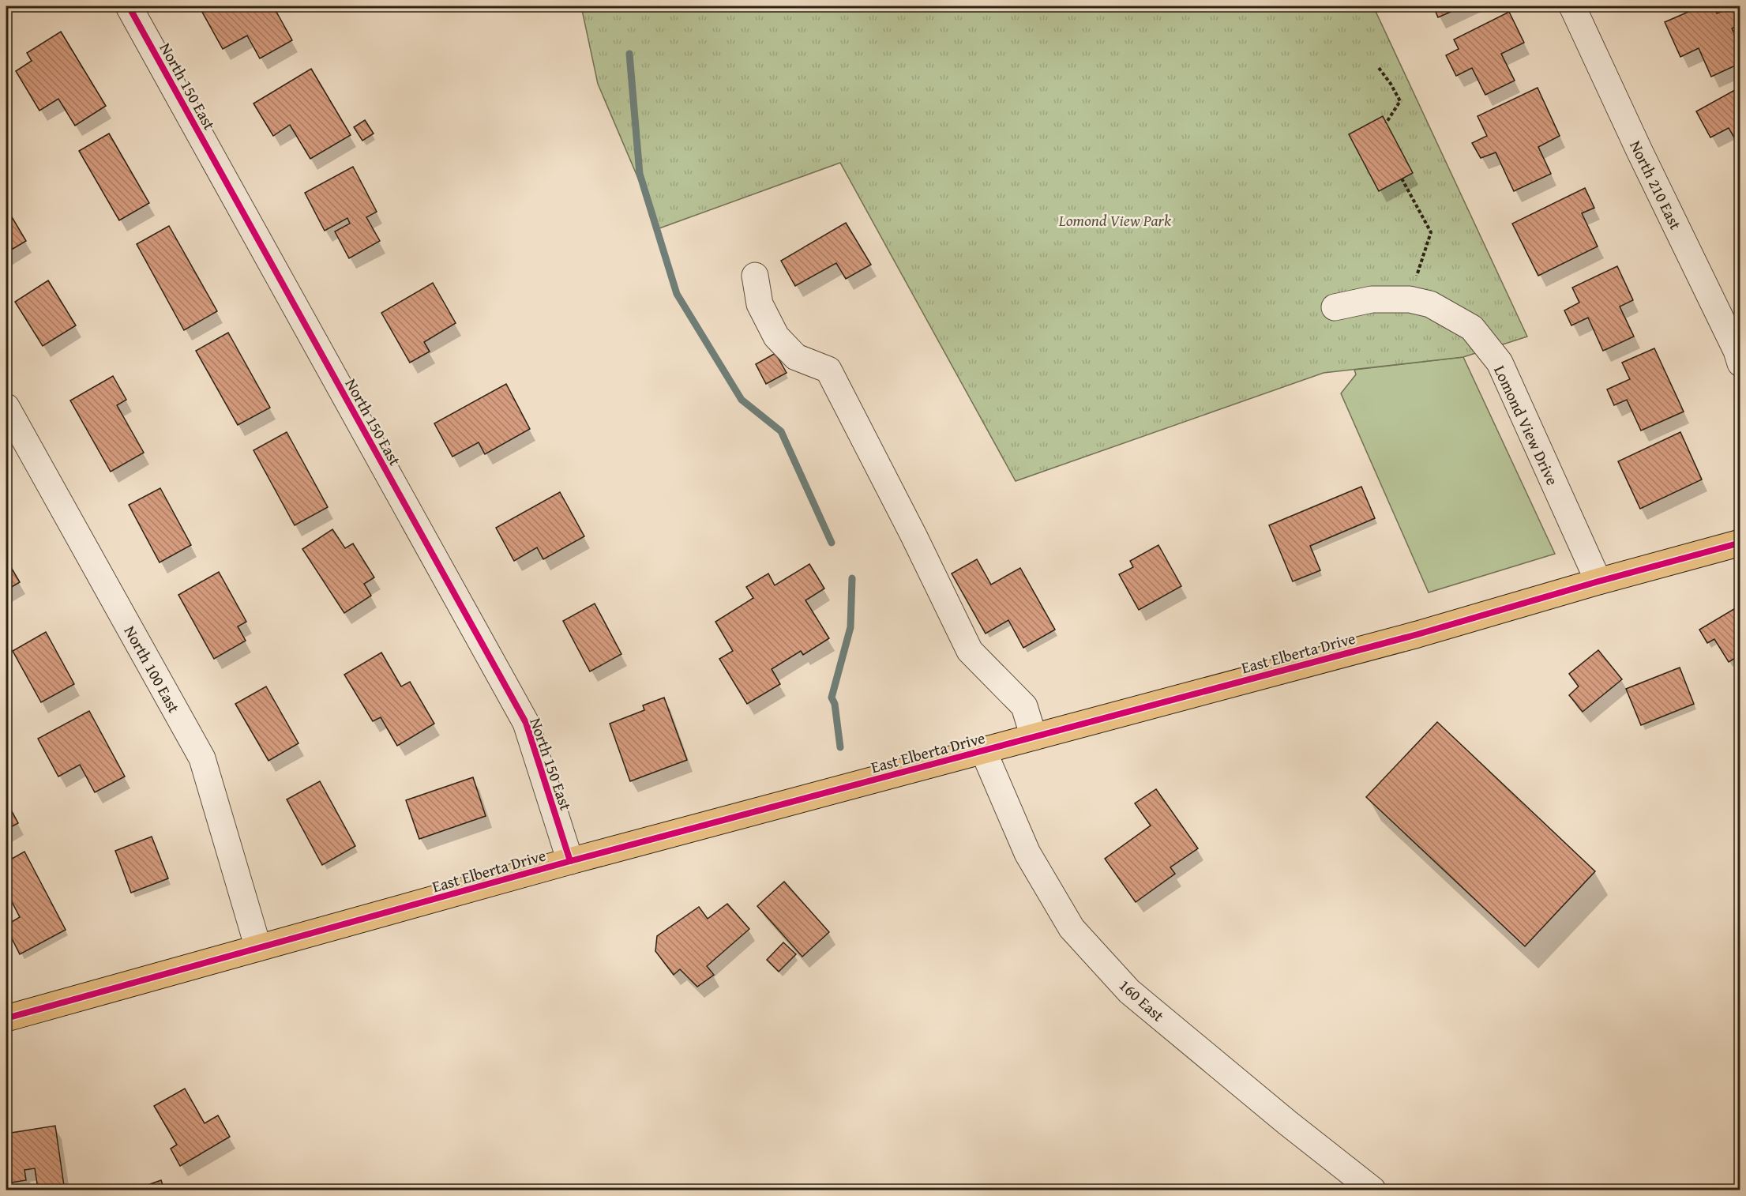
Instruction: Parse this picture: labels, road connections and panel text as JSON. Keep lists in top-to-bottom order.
{
  "streets": {
    "main road": ["East Elberta Drive"],
    "street": [
      "North 150 East",
      "North 210 East",
      "Lomond View Drive",
      "North 100 East",
      "160 East"
    ]
  },
  "crossings": [
    ["North 150 East", "East Elberta Drive"],
    ["Lomond View Drive", "East Elberta Drive"],
    ["East Elberta Drive", "North 100 East"],
    ["East Elberta Drive", "160 East"]
  ],
  "parks": ["Lomond View Park"]
}
